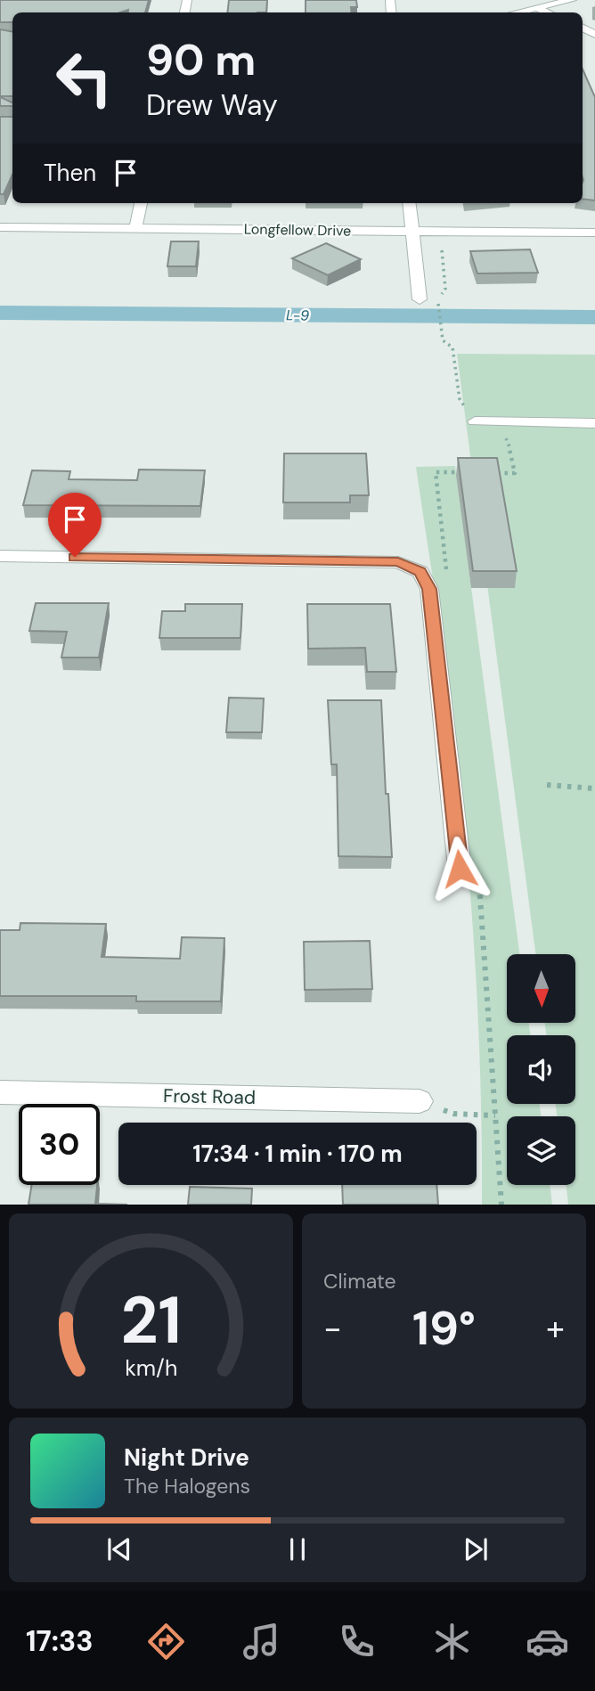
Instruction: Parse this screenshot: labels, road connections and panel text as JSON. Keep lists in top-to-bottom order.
{
  "streets": {
    "street": ["Longfellow Drive", "Frost Road"]
  },
  "water": ["L-9"],
  "north": "bottom",
  "page": {
    "turn": ["90 m", "Drew Way"],
    "then": "Then",
    "limit": "30",
    "trip": "17:34 · 1 min · 170 m",
    "tile": "Climate",
    "heat": ["−", "19°", "+"],
    "song": ["Night Drive", "The Halogens"],
    "tabs": "17:33",
    "gauge": ["21", "km/h"]
  }
}
